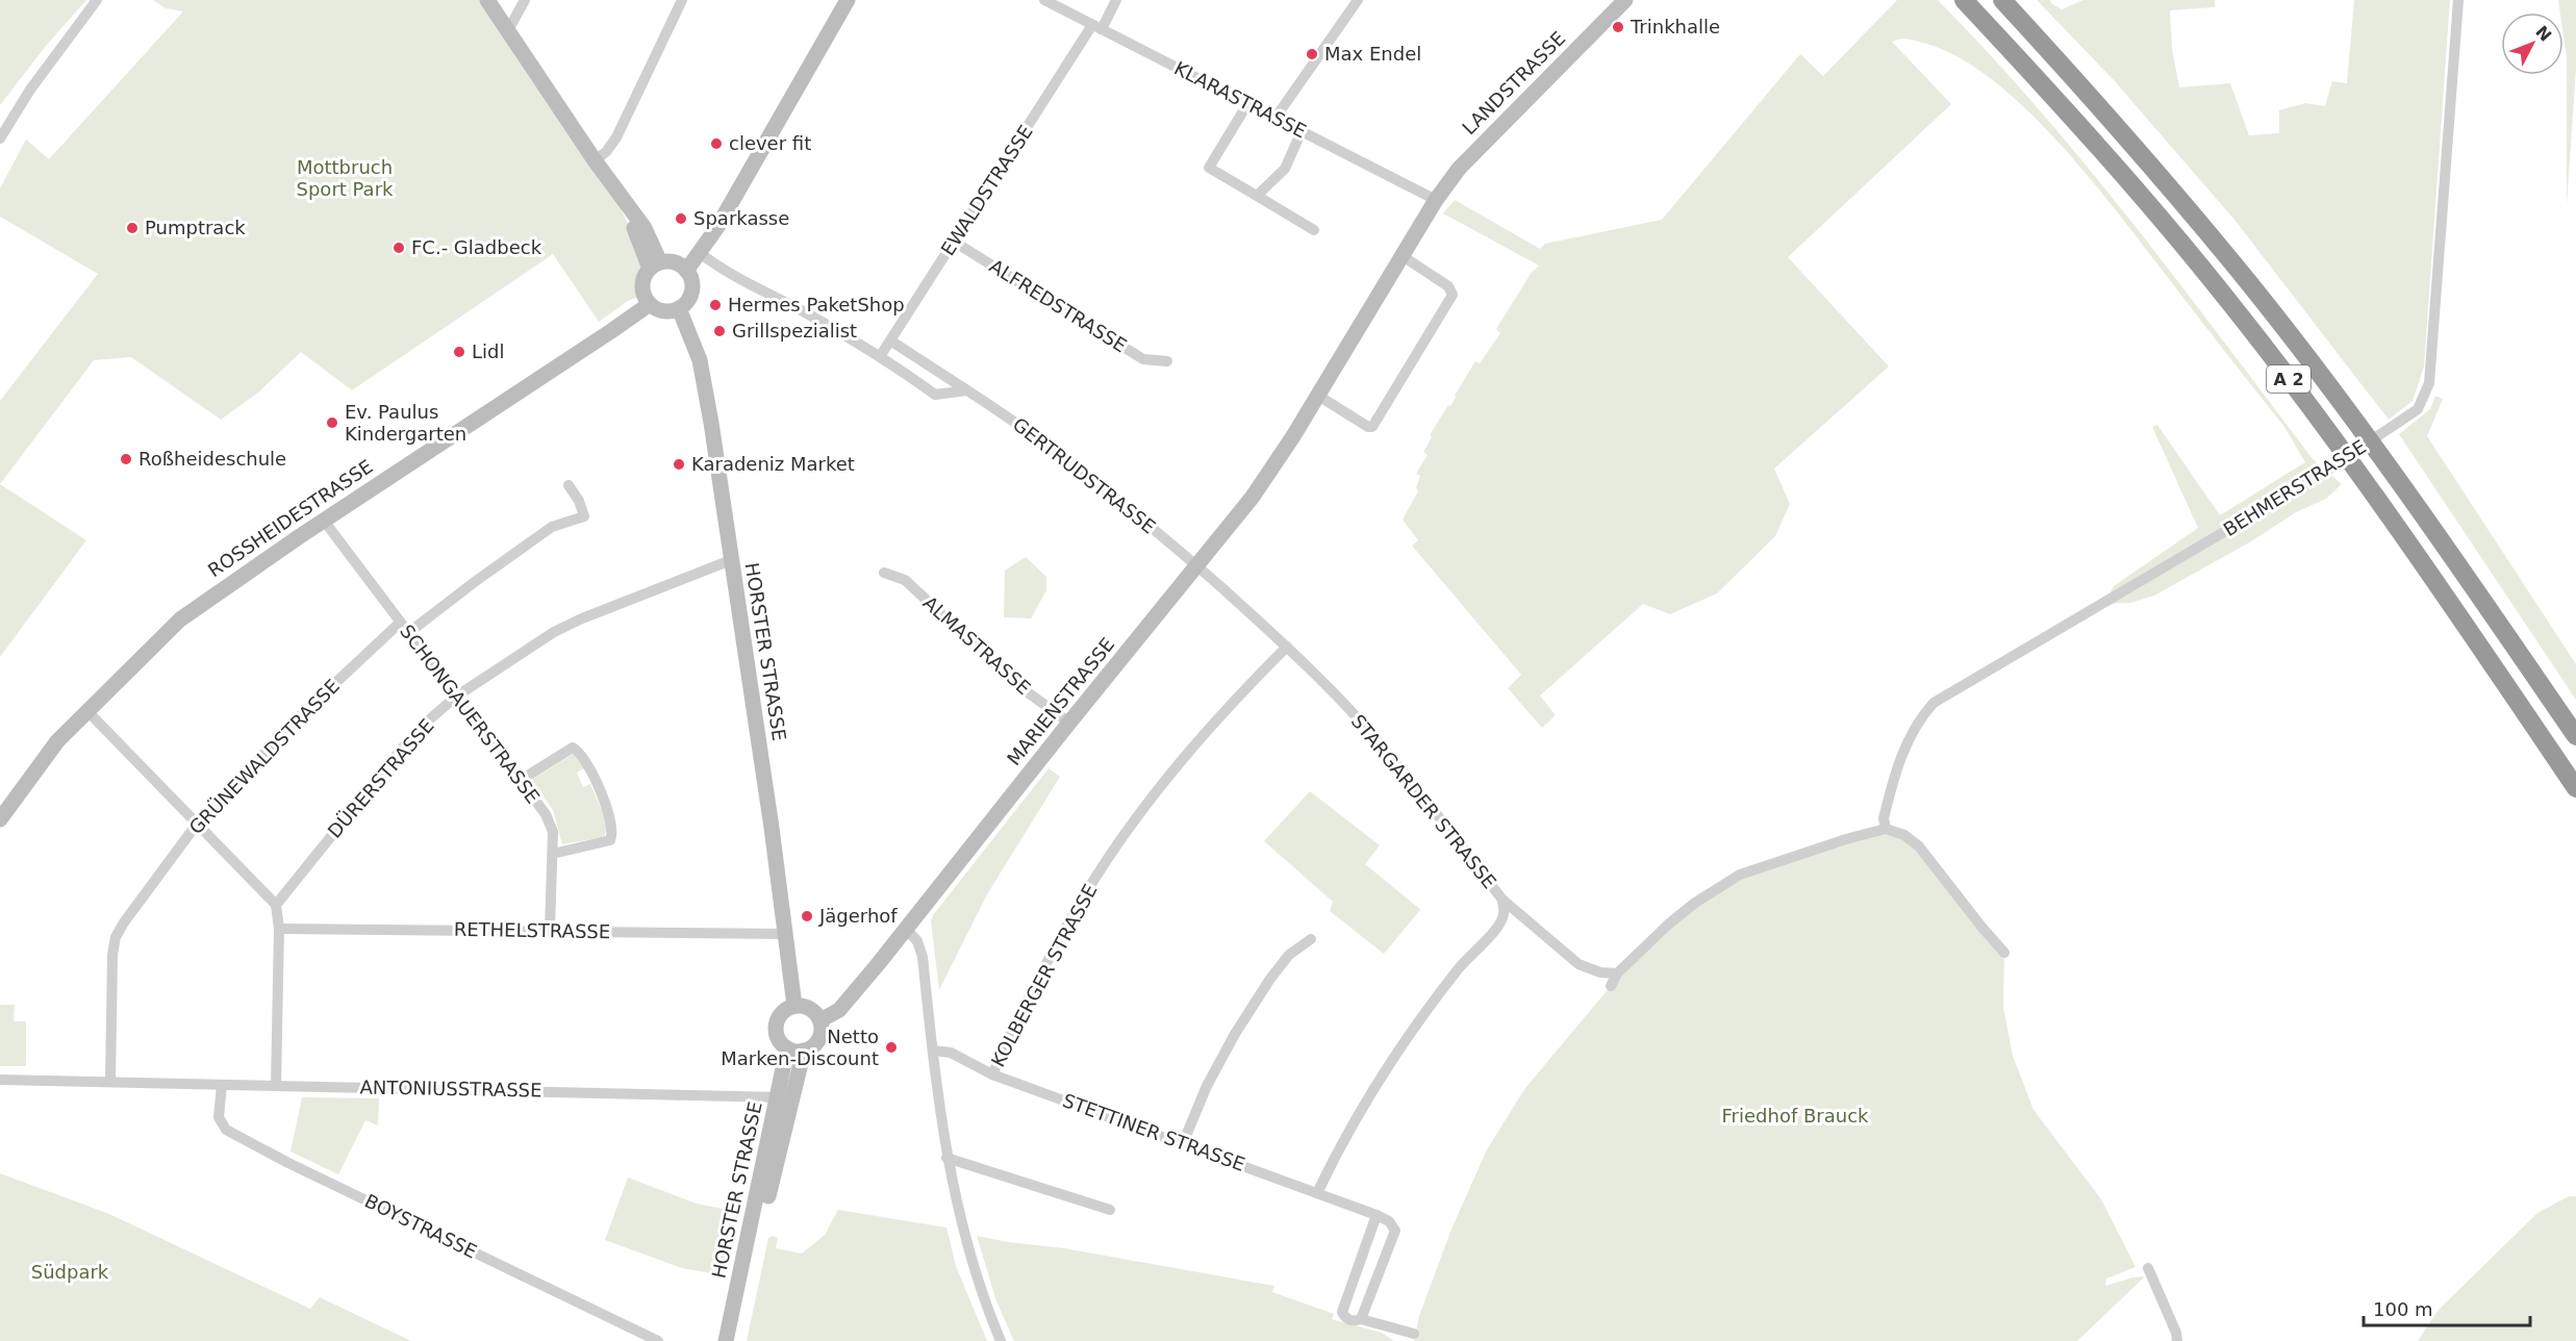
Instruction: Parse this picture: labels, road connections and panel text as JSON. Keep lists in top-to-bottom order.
{
  "streets": {
    "highway": ["A 2"],
    "street": [
      "LANDSTRASSE",
      "KLARASTRASSE",
      "EWALDSTRASSE",
      "ALFREDSTRASSE",
      "GERTRUDSTRASSE",
      "BEHMERSTRASSE",
      "ROSSHEIDESTRASSE",
      "ALMASTRASSE",
      "HORSTER STRASSE",
      "MARIENSTRASSE",
      "SCHONGAUERSTRASSE",
      "GRÜNEWALDSTRASSE",
      "DÜRERSTRASSE",
      "STARGARDER STRASSE",
      "RETHELSTRASSE",
      "KOLBERGER STRASSE",
      "ANTONIUSSTRASSE",
      "STETTINER STRASSE",
      "BOYSTRASSE"
    ]
  },
  "crossings": [
    ["LANDSTRASSE", "KLARASTRASSE"],
    ["LANDSTRASSE", "MARIENSTRASSE"],
    ["KLARASTRASSE", "EWALDSTRASSE"],
    ["KLARASTRASSE", "MARIENSTRASSE"],
    ["EWALDSTRASSE", "ALFREDSTRASSE"],
    ["EWALDSTRASSE", "GERTRUDSTRASSE"],
    ["GERTRUDSTRASSE", "MARIENSTRASSE"],
    ["GERTRUDSTRASSE", "STARGARDER STRASSE"],
    ["ROSSHEIDESTRASSE", "HORSTER STRASSE"],
    ["ROSSHEIDESTRASSE", "SCHONGAUERSTRASSE"],
    ["ALMASTRASSE", "MARIENSTRASSE"],
    ["HORSTER STRASSE", "MARIENSTRASSE"],
    ["HORSTER STRASSE", "DÜRERSTRASSE"],
    ["HORSTER STRASSE", "RETHELSTRASSE"],
    ["HORSTER STRASSE", "ANTONIUSSTRASSE"],
    ["MARIENSTRASSE", "STARGARDER STRASSE"],
    ["SCHONGAUERSTRASSE", "GRÜNEWALDSTRASSE"],
    ["SCHONGAUERSTRASSE", "DÜRERSTRASSE"],
    ["SCHONGAUERSTRASSE", "RETHELSTRASSE"],
    ["GRÜNEWALDSTRASSE", "ANTONIUSSTRASSE"],
    ["STARGARDER STRASSE", "KOLBERGER STRASSE"],
    ["STARGARDER STRASSE", "STETTINER STRASSE"],
    ["KOLBERGER STRASSE", "STETTINER STRASSE"],
    ["ANTONIUSSTRASSE", "BOYSTRASSE"]
  ],
  "parks": ["Mottbruch Sport Park", "Friedhof Brauck", "Südpark"],
  "places": [
    "Trinkhalle",
    "Max Endel",
    "clever fit",
    "Sparkasse",
    "Pumptrack",
    "FC.- Gladbeck",
    "Hermes PaketShop",
    "Grillspezialist",
    "Lidl",
    "Ev. Paulus Kindergarten",
    "Roßheideschule",
    "Karadeniz Market",
    "Jägerhof",
    "Netto Marken-Discount"
  ],
  "scale_bar": "100 m",
  "north": "top right"
}
